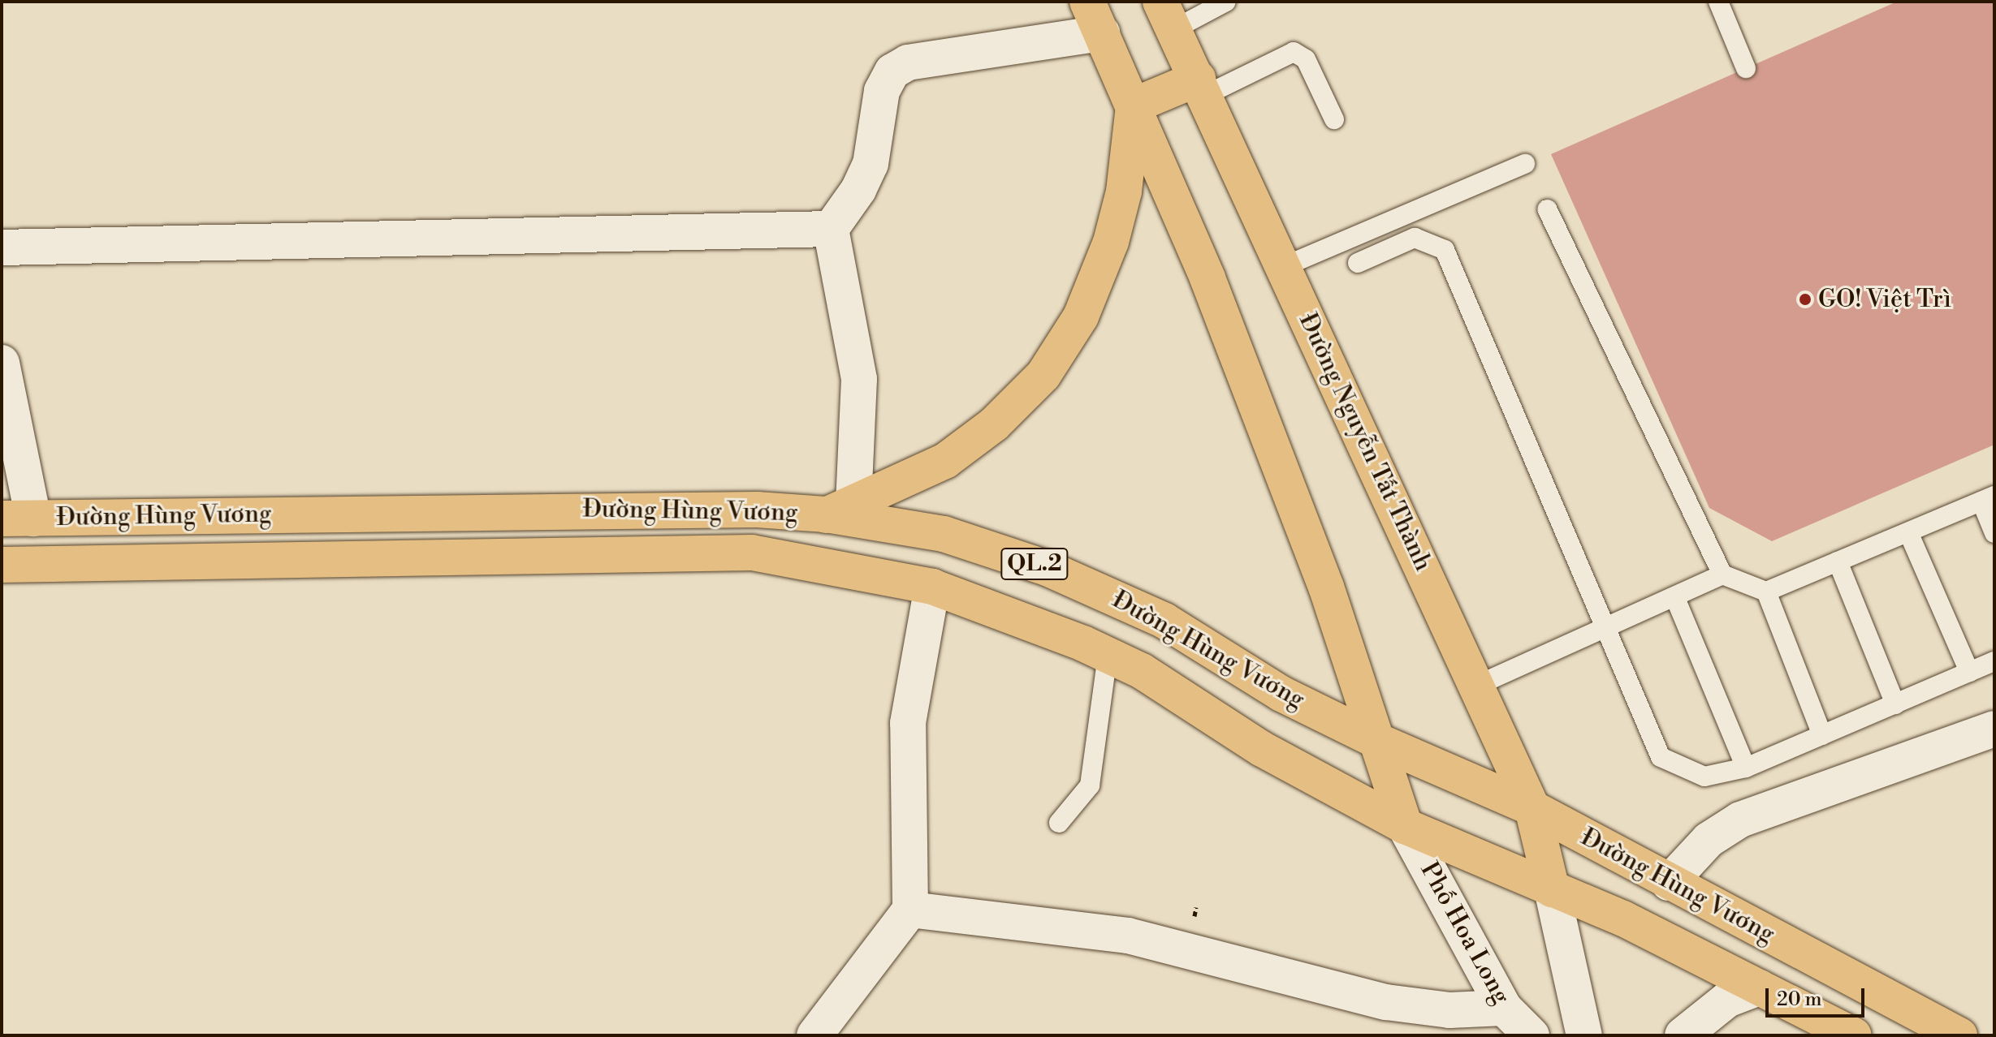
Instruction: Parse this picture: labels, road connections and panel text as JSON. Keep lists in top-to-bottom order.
{
  "streets": {
    "main road": ["Đường Nguyễn Tất Thành", "Đường Hùng Vương", "QL.2"],
    "street": ["Phố Hoa Long"]
  },
  "crossings": [
    ["Đường Nguyễn Tất Thành", "Đường Hùng Vương"],
    ["Đường Hùng Vương", "Phố Hoa Long"]
  ],
  "places": ["GO! Việt Trì"],
  "scale_bar": "20 m"
}
